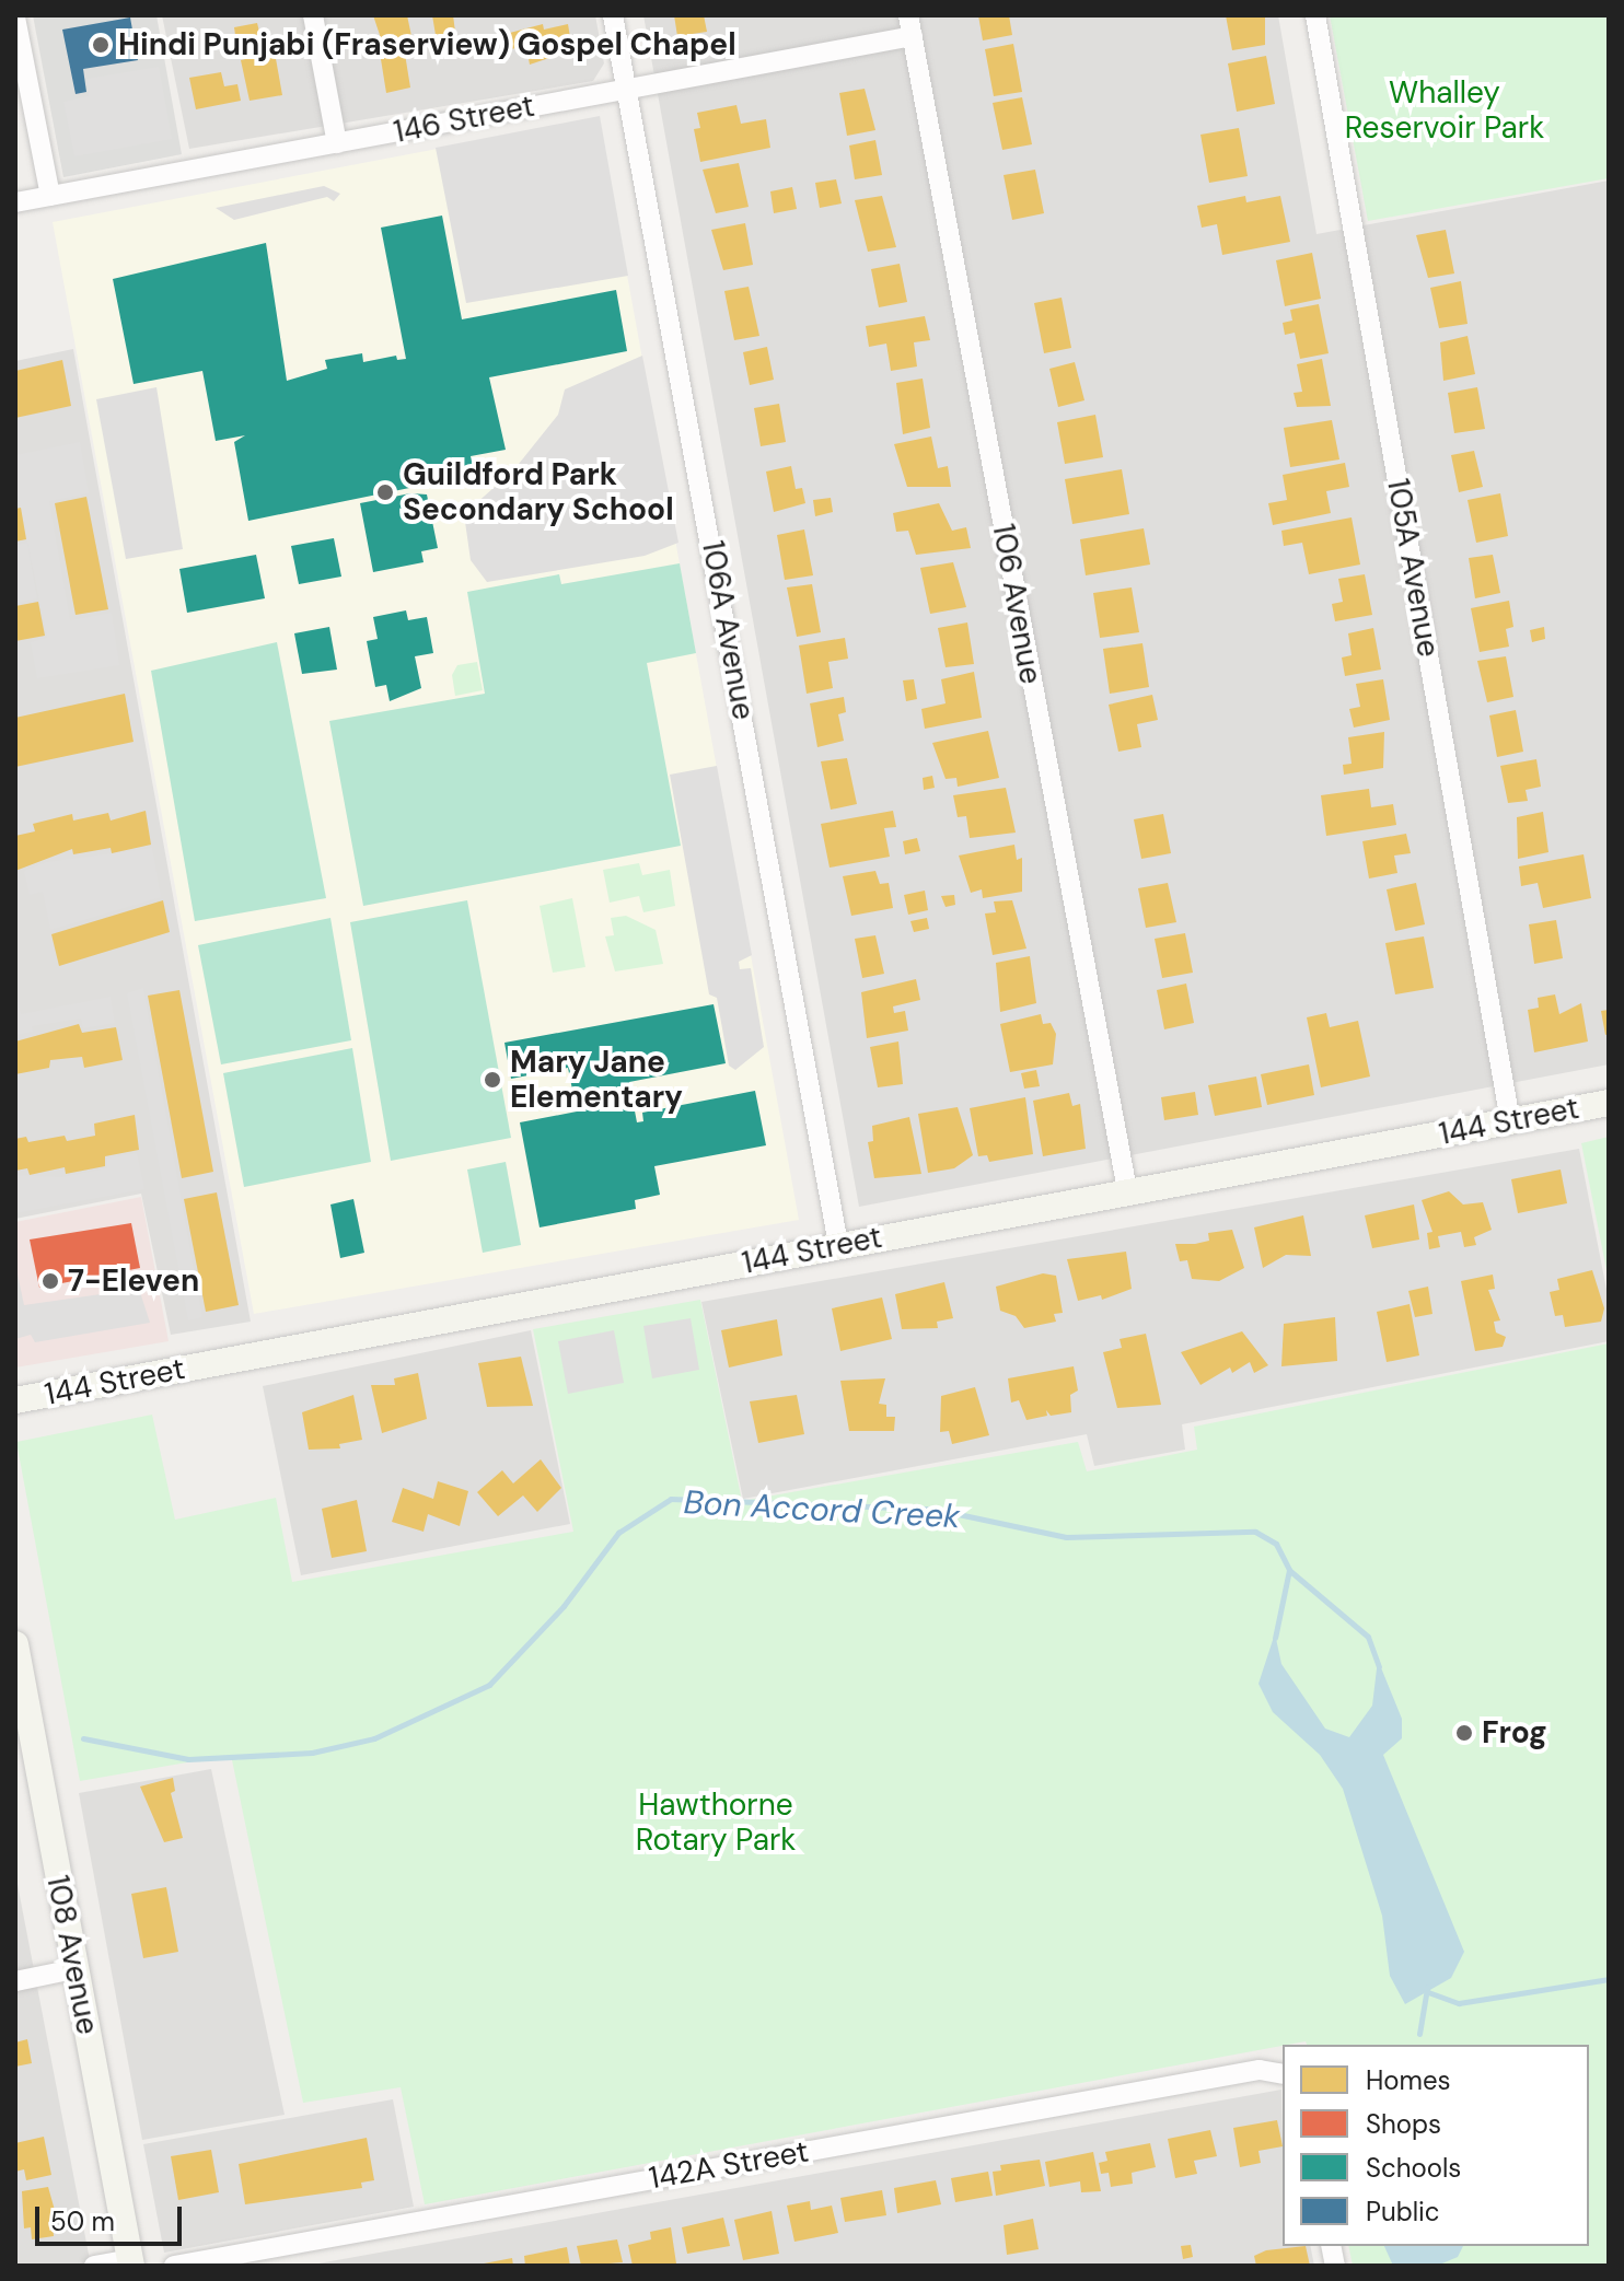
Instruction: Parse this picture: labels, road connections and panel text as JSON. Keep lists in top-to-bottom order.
{
  "streets": {
    "main road": ["144 Street", "108 Avenue"],
    "street": [
      "146 Street",
      "105A Avenue",
      "106 Avenue",
      "106A Avenue",
      "142A Street"
    ]
  },
  "crossings": [
    ["146 Street", "106 Avenue"],
    ["146 Street", "106A Avenue"],
    ["105A Avenue", "144 Street"],
    ["106 Avenue", "144 Street"],
    ["106A Avenue", "144 Street"]
  ],
  "water": ["Bon Accord Creek"],
  "parks": ["Whalley Reservoir Park", "Hawthorne Rotary Park"],
  "places": [
    "Hindi Punjabi (Fraserview) Gospel Chapel",
    "Guildford Park Secondary School",
    "Mary Jane Elementary",
    "7-Eleven",
    "Frog"
  ],
  "legend": [
    "Homes",
    "Shops",
    "Schools",
    "Public"
  ],
  "scale_bar": "50 m"
}
